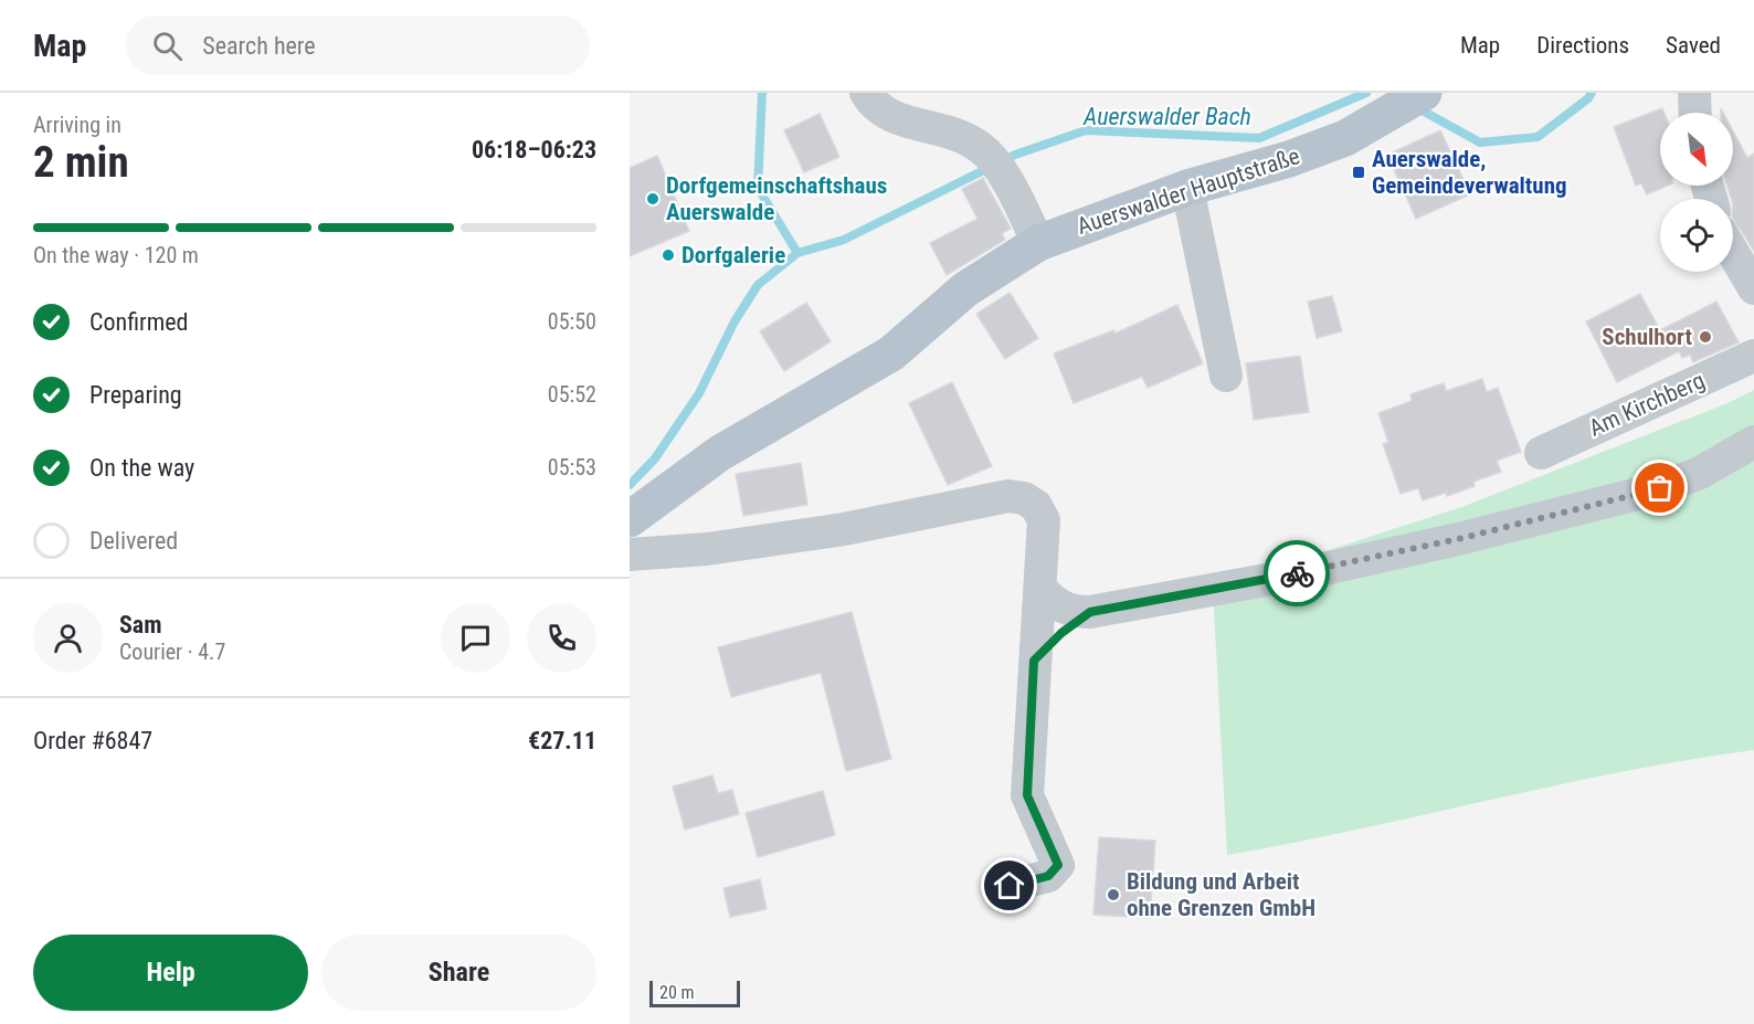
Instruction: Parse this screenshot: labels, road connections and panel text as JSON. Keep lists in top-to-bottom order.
{
  "streets": {
    "main road": ["Auerswalder Hauptstraße"],
    "street": ["Am Kirchberg"]
  },
  "water": ["Auerswalder Bach"],
  "places": {
    "transit": ["Auerswalde, Gemeindeverwaltung"],
    "other": [
      "Dorfgemeinschaftshaus Auerswalde",
      "Dorfgalerie",
      "Schulhort",
      "Bildung und Arbeit ohne Grenzen GmbH"
    ]
  },
  "scale_bar": "20 m",
  "north": "bottom right",
  "page": {
    "header": "Map",
    "search": "Search here",
    "nav": ["Map", "Directions", "Saved"],
    "heading": ["2 min", "Arriving in", "06:18–06:23"],
    "panel": [
      "Sam",
      "Courier · 4.7",
      "Order #6847",
      "€27.11"
    ],
    "bar": "On the way · 120 m",
    "list": [
      ["Confirmed", "05:50"],
      ["Preparing", "05:52"],
      ["On the way", "05:53"],
      "Delivered"
    ],
    "buttons": ["Help", "Share"],
    "scale": "20 m"
  }
}
